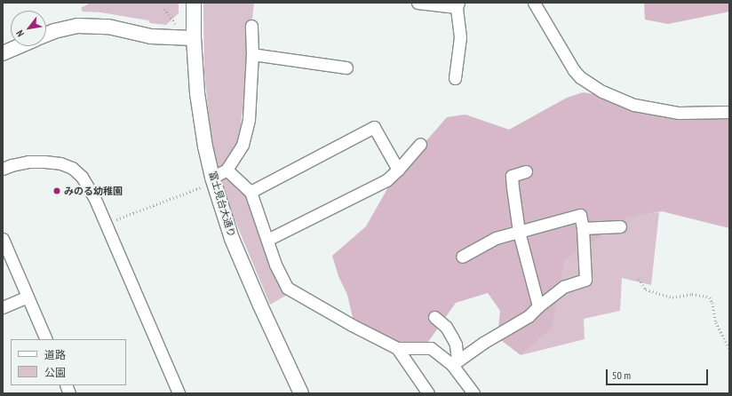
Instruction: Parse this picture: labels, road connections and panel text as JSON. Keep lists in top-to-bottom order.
{
  "streets": {
    "street": ["富士見台大通り"]
  },
  "places": ["みのる幼稚園"],
  "legend": ["道路", "公園"],
  "scale_bar": "50 m",
  "north": "bottom left"
}
